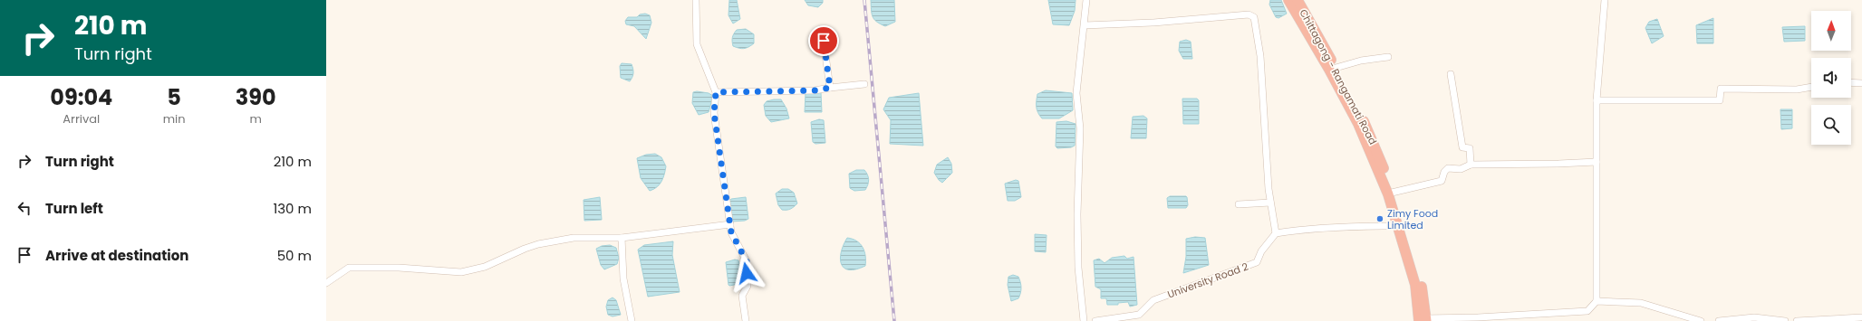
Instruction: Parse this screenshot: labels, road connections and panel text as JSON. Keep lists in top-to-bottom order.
{
  "streets": {
    "highway": ["Chittagong - Rangamati Road"],
    "street": ["University Road 2"]
  },
  "places": ["Zimy Food Limited"],
  "north": "top",
  "page": {
    "turn": ["210 m", "Turn right"],
    "eta": [
      "09:04",
      "Arrival",
      "5",
      "min",
      "390",
      "m"
    ],
    "list": [
      {
        "name": "Turn right",
        "value": "210 m"
      },
      {
        "name": "Turn left",
        "value": "130 m"
      },
      {
        "name": "Arrive at destination",
        "value": "50 m"
      }
    ]
  }
}
